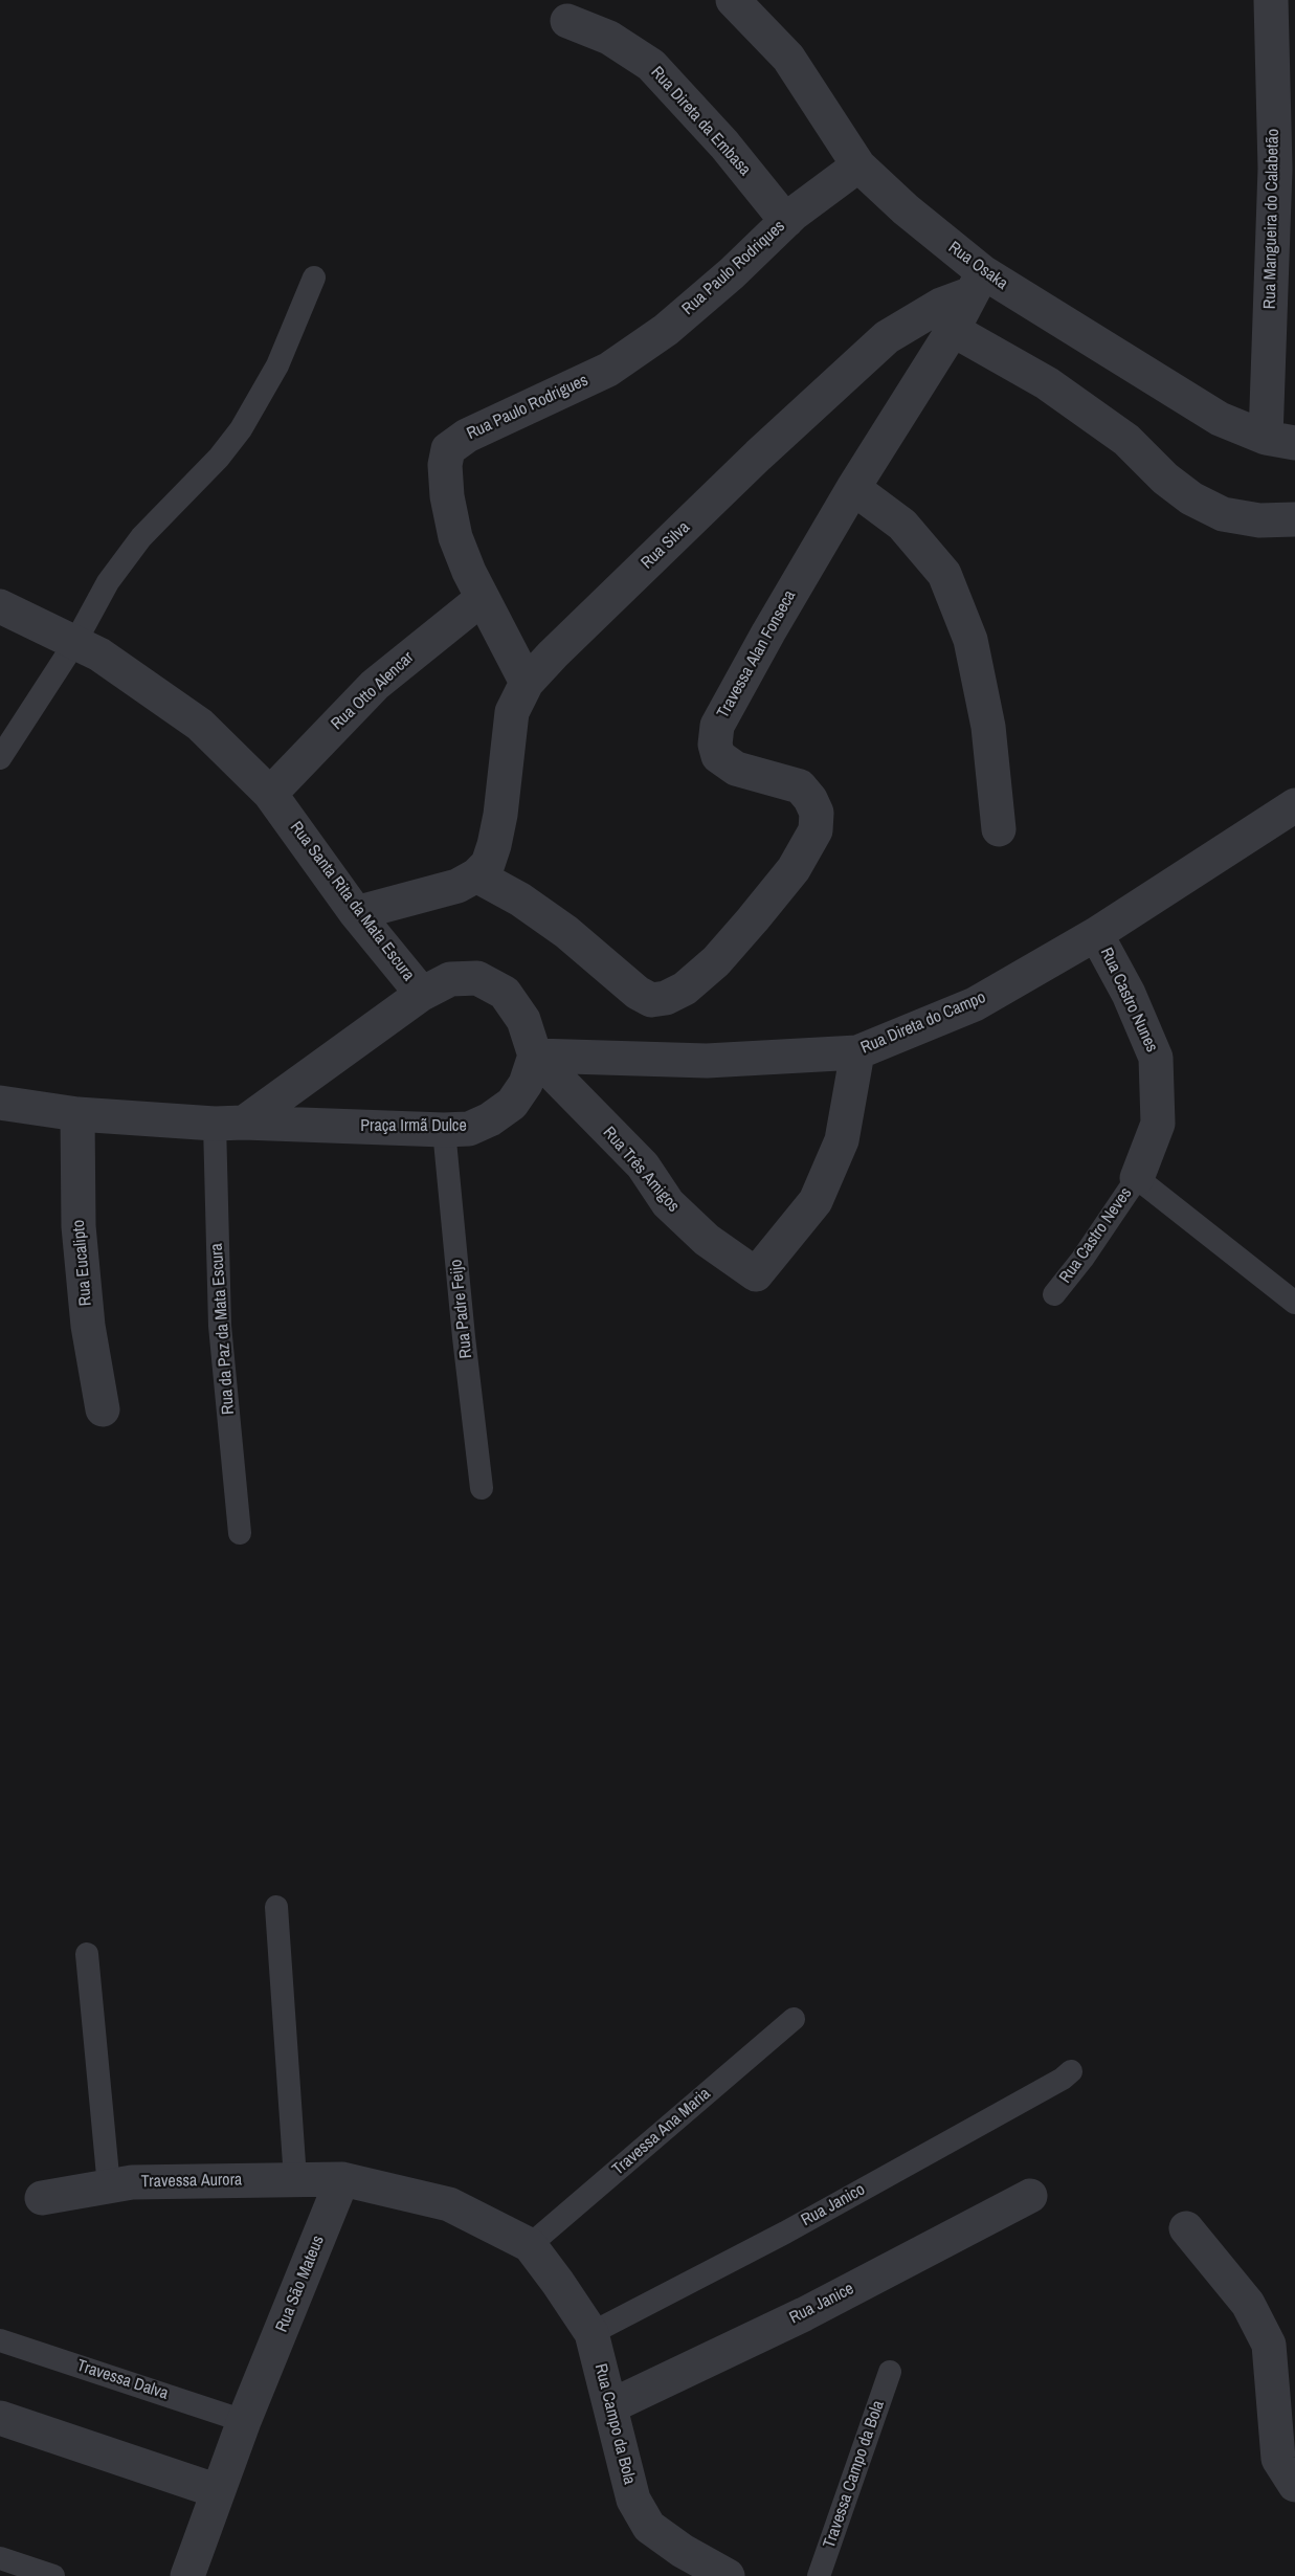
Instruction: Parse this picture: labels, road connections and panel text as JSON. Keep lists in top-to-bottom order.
{
  "streets": {
    "street": [
      "Rua Direta da Embasa",
      "Rua Mangueira do Calabetão",
      "Rua Osaka",
      "Rua Paulo Rodriques",
      "Rua Paulo Rodrigues",
      "Rua Silva",
      "Travessa Alan Fonseca",
      "Rua Otto Alencar",
      "Rua Santa Rita da Mata Escura",
      "Rua Castro Nunes",
      "Rua Direta do Campo",
      "Praça Irmã Dulce",
      "Rua Três Amigos",
      "Rua Eucalipto",
      "Travessa Aurora",
      "Rua São Mateus",
      "Rua Janice",
      "Rua Campo da Bola"
    ],
    "lane": [
      "Rua Castro Neves",
      "Rua Padre Feijo",
      "Rua da Paz da Mata Escura",
      "Travessa Ana Maria",
      "Rua Janico",
      "Travessa Dalva",
      "Travessa Campo da Bola"
    ]
  },
  "crossings": [
    ["Rua Direta da Embasa", "Rua Paulo Rodriques"],
    ["Rua Mangueira do Calabetão", "Rua Osaka"],
    ["Rua Osaka", "Rua Paulo Rodriques"],
    ["Rua Osaka", "Rua Silva"],
    ["Rua Osaka", "Travessa Alan Fonseca"],
    ["Rua Paulo Rodriques", "Rua Paulo Rodrigues"],
    ["Rua Paulo Rodrigues", "Rua Otto Alencar"],
    ["Rua Silva", "Travessa Alan Fonseca"],
    ["Rua Otto Alencar", "Rua Santa Rita da Mata Escura"],
    ["Rua Santa Rita da Mata Escura", "Praça Irmã Dulce"],
    ["Rua Santa Rita da Mata Escura", "Rua da Paz da Mata Escura"],
    ["Rua Castro Nunes", "Rua Direta do Campo"],
    ["Rua Castro Nunes", "Rua Castro Neves"],
    ["Rua Direta do Campo", "Praça Irmã Dulce"],
    ["Rua Direta do Campo", "Rua Três Amigos"],
    ["Praça Irmã Dulce", "Rua Três Amigos"],
    ["Praça Irmã Dulce", "Rua Padre Feijo"],
    ["Praça Irmã Dulce", "Rua da Paz da Mata Escura"],
    ["Travessa Ana Maria", "Rua Campo da Bola"],
    ["Travessa Aurora", "Rua São Mateus"],
    ["Rua Janico", "Rua Campo da Bola"],
    ["Rua São Mateus", "Travessa Dalva"],
    ["Rua Janice", "Rua Campo da Bola"]
  ]
}
